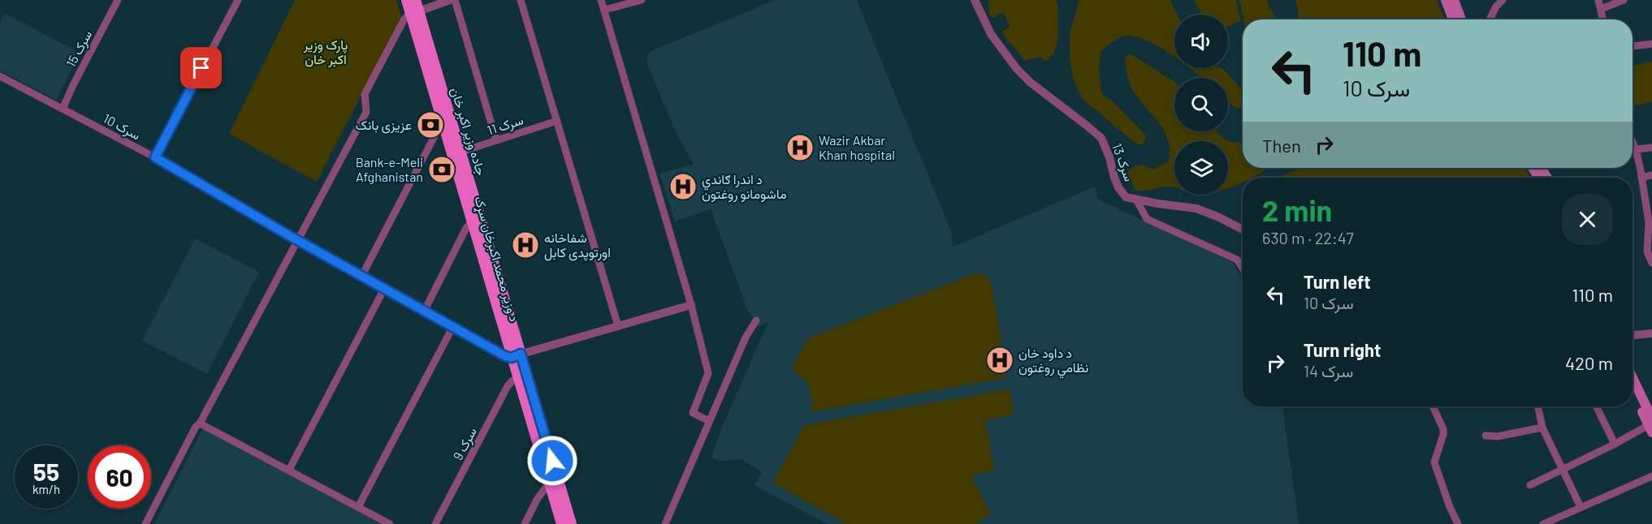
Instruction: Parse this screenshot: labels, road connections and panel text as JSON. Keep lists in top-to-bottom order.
{
  "streets": {
    "main road": ["جاده وزیر اکبر خان", "د وزیر محمد اکبرخان سړک"],
    "street": [
      "سرک 15",
      "سرک 11",
      "سرک 10",
      "سرک 13",
      "سرک 9"
    ]
  },
  "crossings": [
    ["سرک 15", "سرک 10"],
    ["سرک 11", "جاده وزیر اکبر خان"],
    ["سرک 10", "د وزیر محمد اکبرخان سړک"],
    ["جاده وزیر اکبر خان", "د وزیر محمد اکبرخان سړک"],
    ["د وزیر محمد اکبرخان سړک", "سرک 9"]
  ],
  "parks": ["پارک وزیر اکبر خان"],
  "places": {
    "bank": ["عزیزی بانک", "Bank-e-Meli Afghanistan"],
    "hospital": [
      "Wazir Akbar Khan hospital",
      "د اندرا ګاندي ماشومانو روغتون",
      "شفاخانه اورتوپدی کابل",
      "د داود خان نظامي روغتون"
    ]
  },
  "page": {
    "turn": ["110 m", "سرک 10"],
    "then": "Then",
    "heading": ["2 min", "630 m · 22:47"],
    "list": [
      {
        "name": "Turn left",
        "note": "سرک 10",
        "value": "110 m"
      },
      {
        "name": "Turn right",
        "note": "سرک 14",
        "value": "420 m"
      }
    ],
    "speed": "55 km/h",
    "limit": "60"
  }
}
